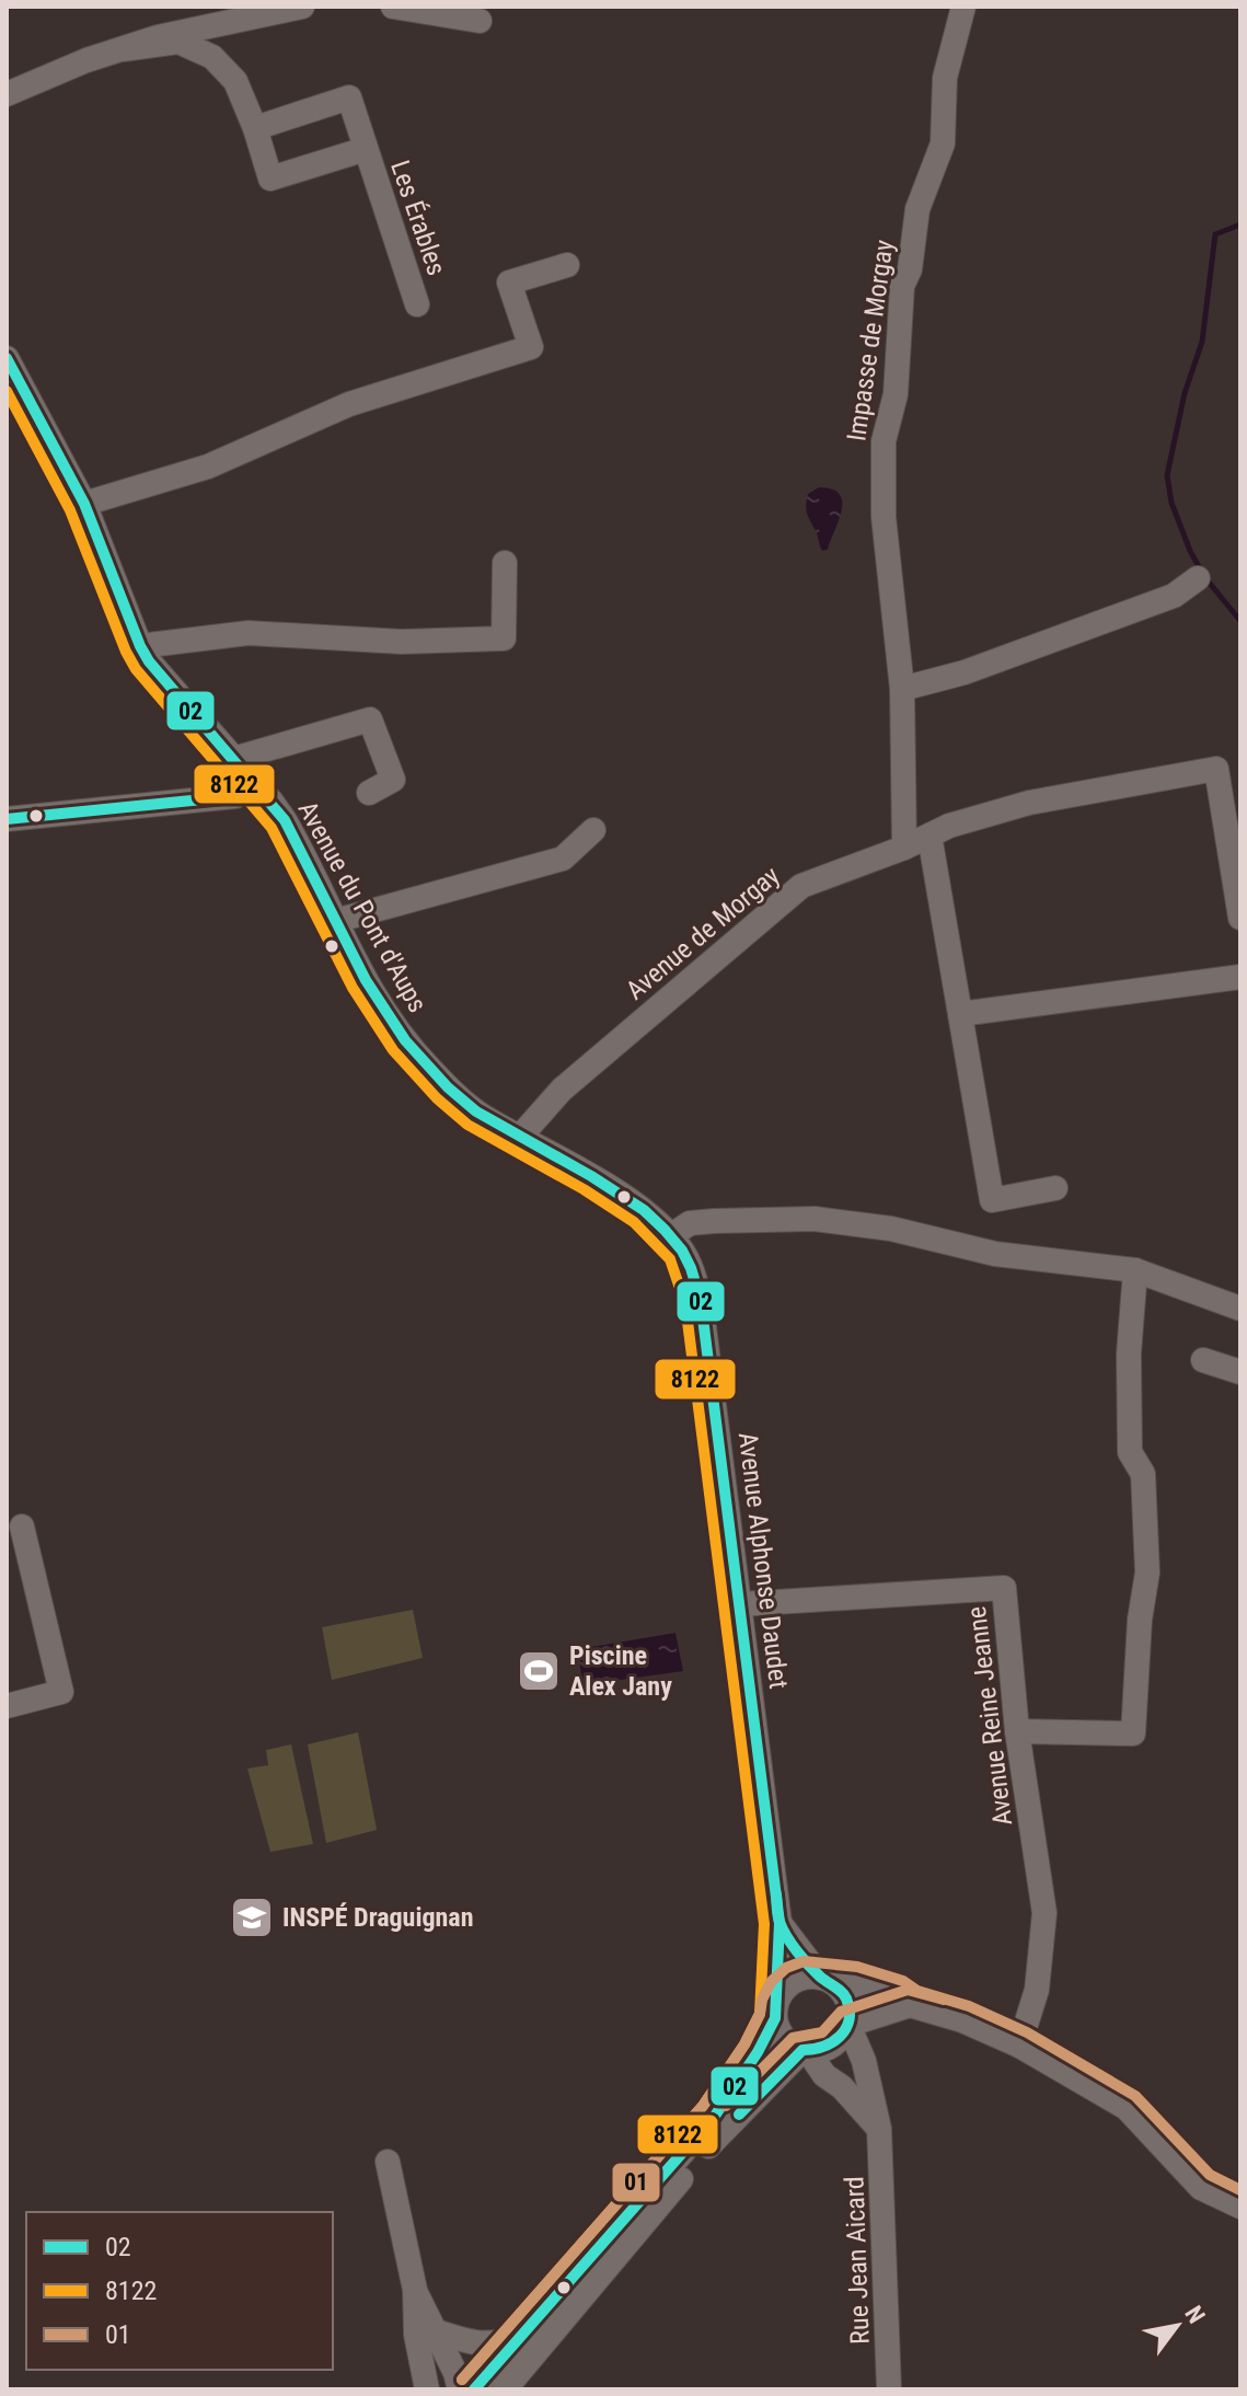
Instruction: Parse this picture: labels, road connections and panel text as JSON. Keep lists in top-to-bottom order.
{
  "streets": {
    "street": [
      "Les Érables",
      "Impasse de Morgay",
      "Avenue du Pont d'Aups",
      "Avenue de Morgay",
      "Avenue Alphonse Daudet",
      "Avenue Reine Jeanne",
      "Rue Jean Aicard"
    ]
  },
  "crossings": [
    ["Avenue du Pont d'Aups", "Avenue de Morgay"],
    ["Avenue du Pont d'Aups", "Avenue Alphonse Daudet"],
    ["Avenue de Morgay", "Avenue Alphonse Daudet"],
    ["Avenue Alphonse Daudet", "Avenue Reine Jeanne"],
    ["Avenue Alphonse Daudet", "Rue Jean Aicard"]
  ],
  "places": {
    "sports": ["Piscine Alex Jany"],
    "school or university": ["INSPÉ Draguignan"]
  },
  "lines": ["transit line 02", "transit line 8122", "transit line 01"],
  "legend": ["02", "8122", "01"],
  "north": "top right"
}
